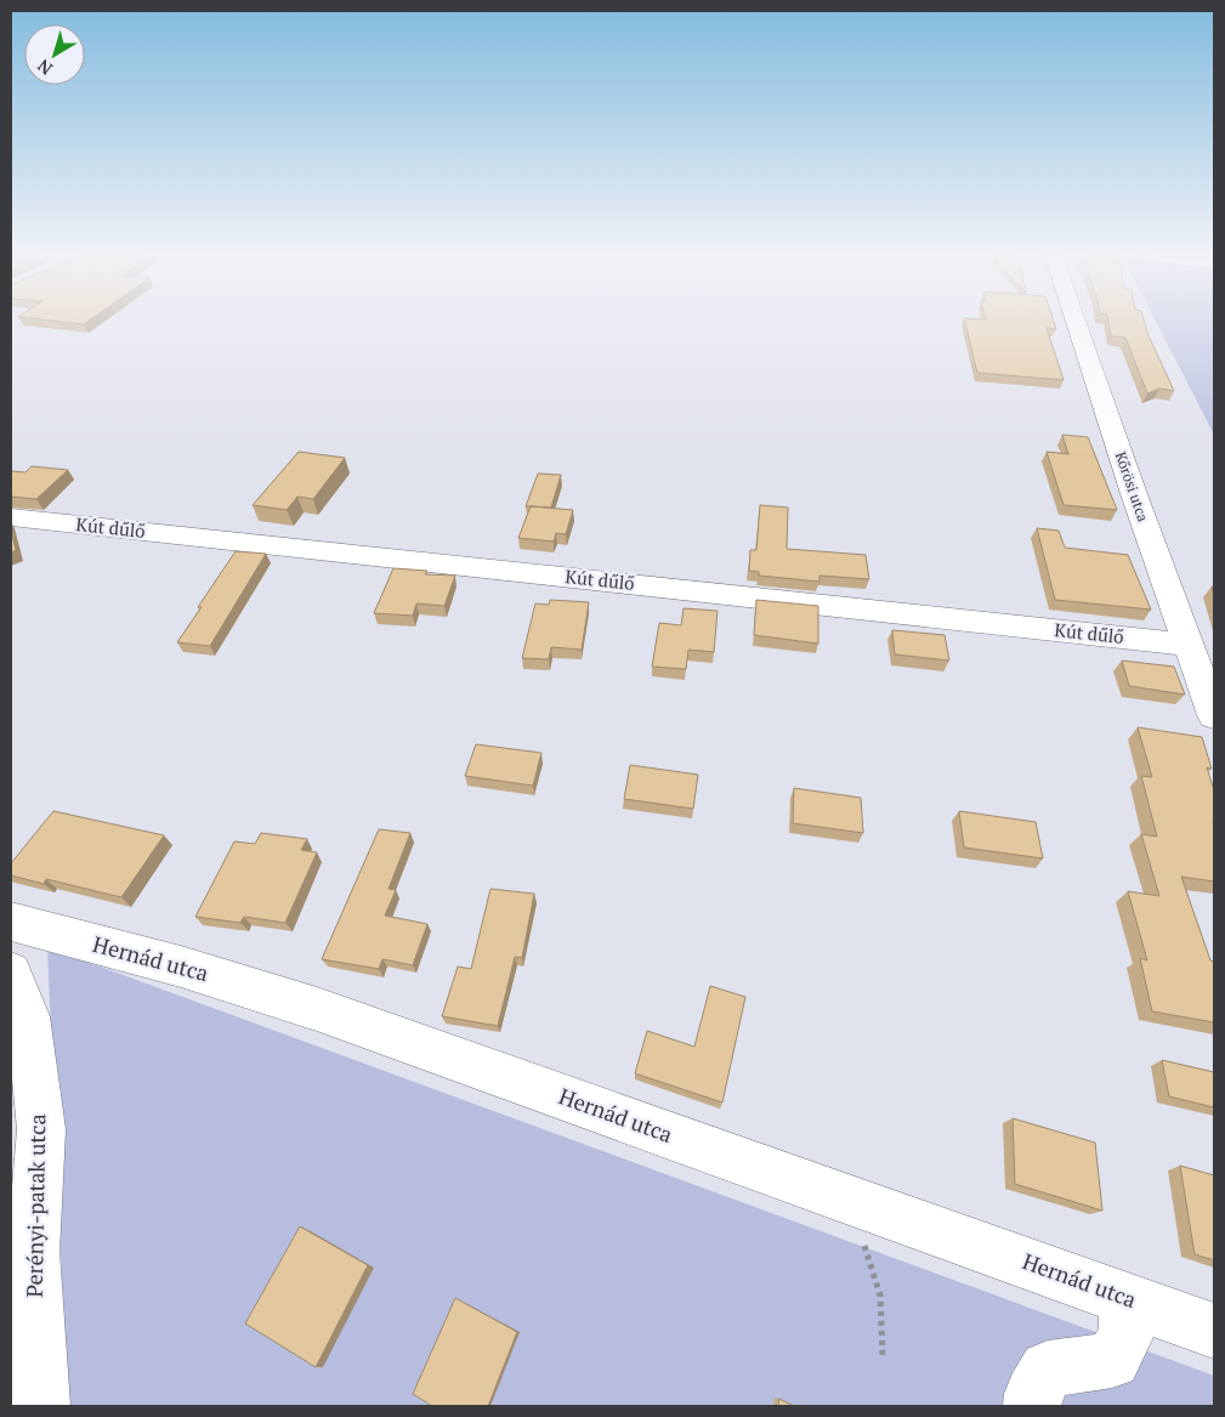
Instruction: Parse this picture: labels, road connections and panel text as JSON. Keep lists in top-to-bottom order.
{
  "streets": {
    "street": [
      "Kőrösi utca",
      "Kút dűlő",
      "Hernád utca",
      "Perényi-patak utca"
    ]
  },
  "crossings": [
    ["Kőrösi utca", "Kút dűlő"]
  ],
  "north": "bottom left"
}
